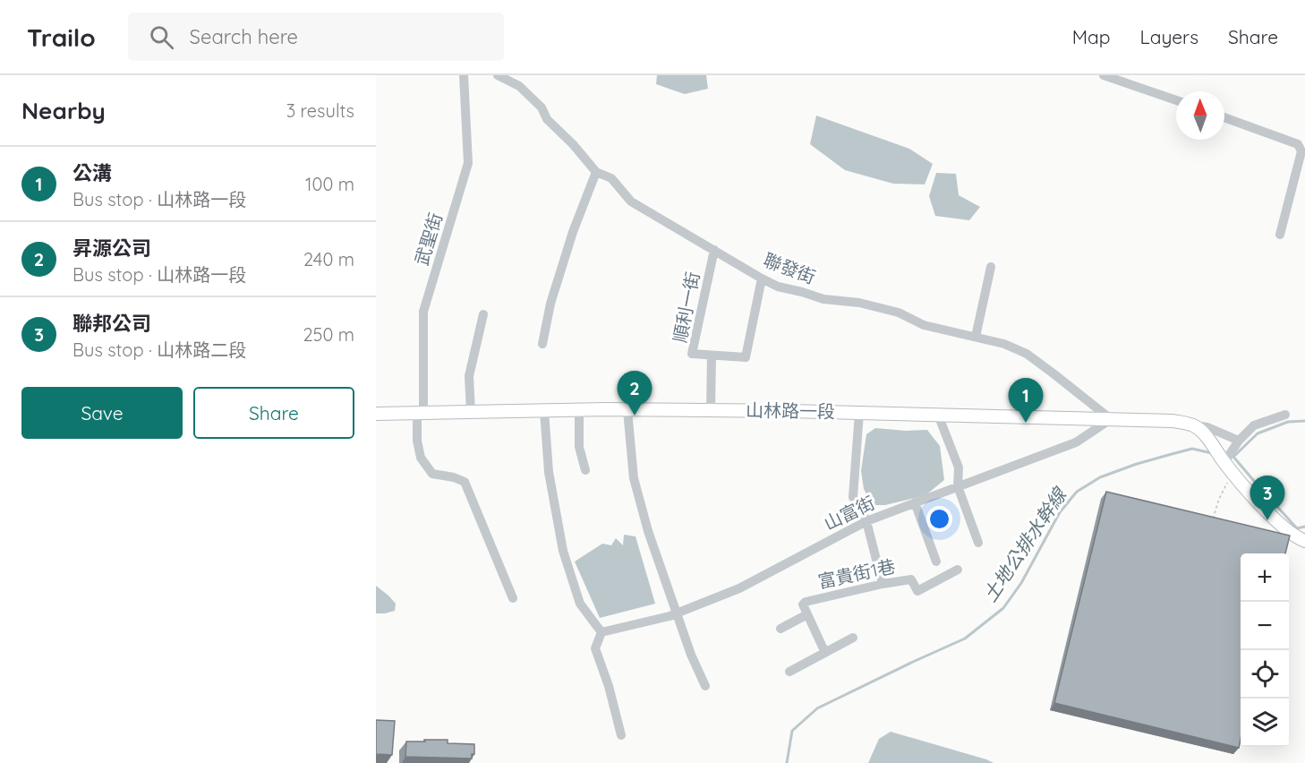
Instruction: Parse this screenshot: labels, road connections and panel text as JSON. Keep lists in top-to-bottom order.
{
  "streets": {
    "main road": ["山林路一段"],
    "street": [
      "武聖街",
      "聯發街",
      "順利一街",
      "山富街",
      "富貴街1巷"
    ]
  },
  "crossings": [
    ["武聖街", "山林路一段"],
    ["聯發街", "順利一街"],
    ["聯發街", "山林路一段"],
    ["聯發街", "山富街"],
    ["山林路一段", "山富街"]
  ],
  "water": ["土地公排水幹線"],
  "north": "top",
  "page": {
    "header": "Trailo",
    "search": "Search here",
    "nav": ["Map", "Layers", "Share"],
    "heading": ["Nearby", "3 results"],
    "list": [
      {
        "mark": "1",
        "name": "公溝",
        "note": "Bus stop · 山林路一段",
        "value": "100 m"
      },
      {
        "mark": "2",
        "name": "昇源公司",
        "note": "Bus stop · 山林路一段",
        "value": "240 m"
      },
      {
        "mark": "3",
        "name": "聯邦公司",
        "note": "Bus stop · 山林路二段",
        "value": "250 m"
      }
    ],
    "buttons": ["Save", "Share"],
    "pins": ["2", "1", "3"],
    "map_buttons": ["+", "−"]
  }
}
